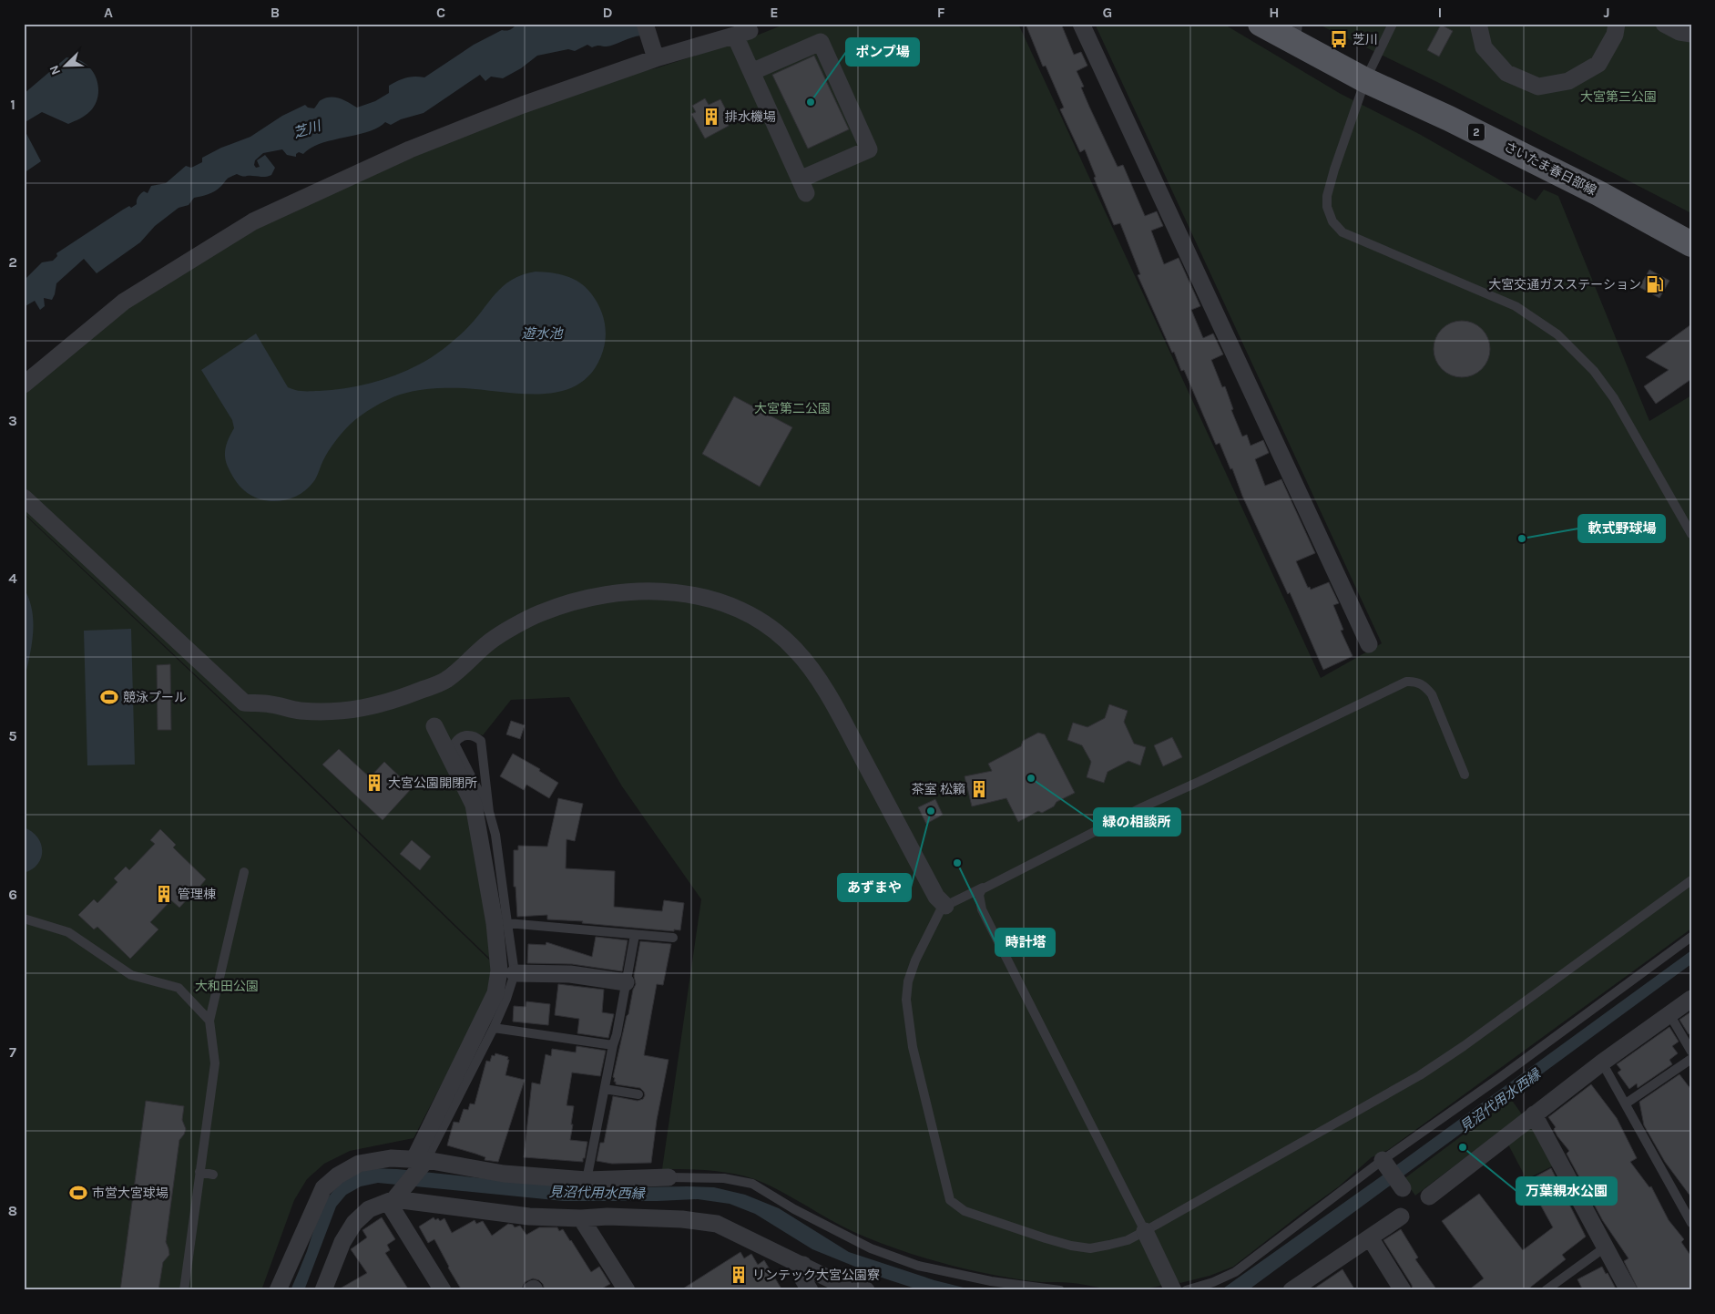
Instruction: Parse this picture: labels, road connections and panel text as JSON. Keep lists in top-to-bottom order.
{
  "streets": {
    "main road": ["2", "さいたま春日部線"]
  },
  "water": ["芝川", "遊水池", "見沼代用水西縁"],
  "parks": ["大宮第三公園", "大宮第二公園", "大和田公園"],
  "places": {
    "bus stop": ["芝川"],
    "other": [
      "ポンプ場",
      "軟式野球場",
      "緑の相談所",
      "あずまや",
      "時計塔",
      "万葉親水公園"
    ],
    "building": [
      "排水機場",
      "大宮公園開閉所",
      "茶室 松籟",
      "管理棟",
      "リンテック大宮公園寮"
    ],
    "fuel station": ["大宮交通ガスステーション"],
    "sports": ["競泳プール", "市営大宮球場"]
  },
  "north": "bottom left",
  "grid": {
    "columns": [
      "A",
      "B",
      "C",
      "D",
      "E",
      "F",
      "G",
      "H",
      "I",
      "J"
    ],
    "rows": [
      "1",
      "2",
      "3",
      "4",
      "5",
      "6",
      "7",
      "8"
    ]
  }
}
